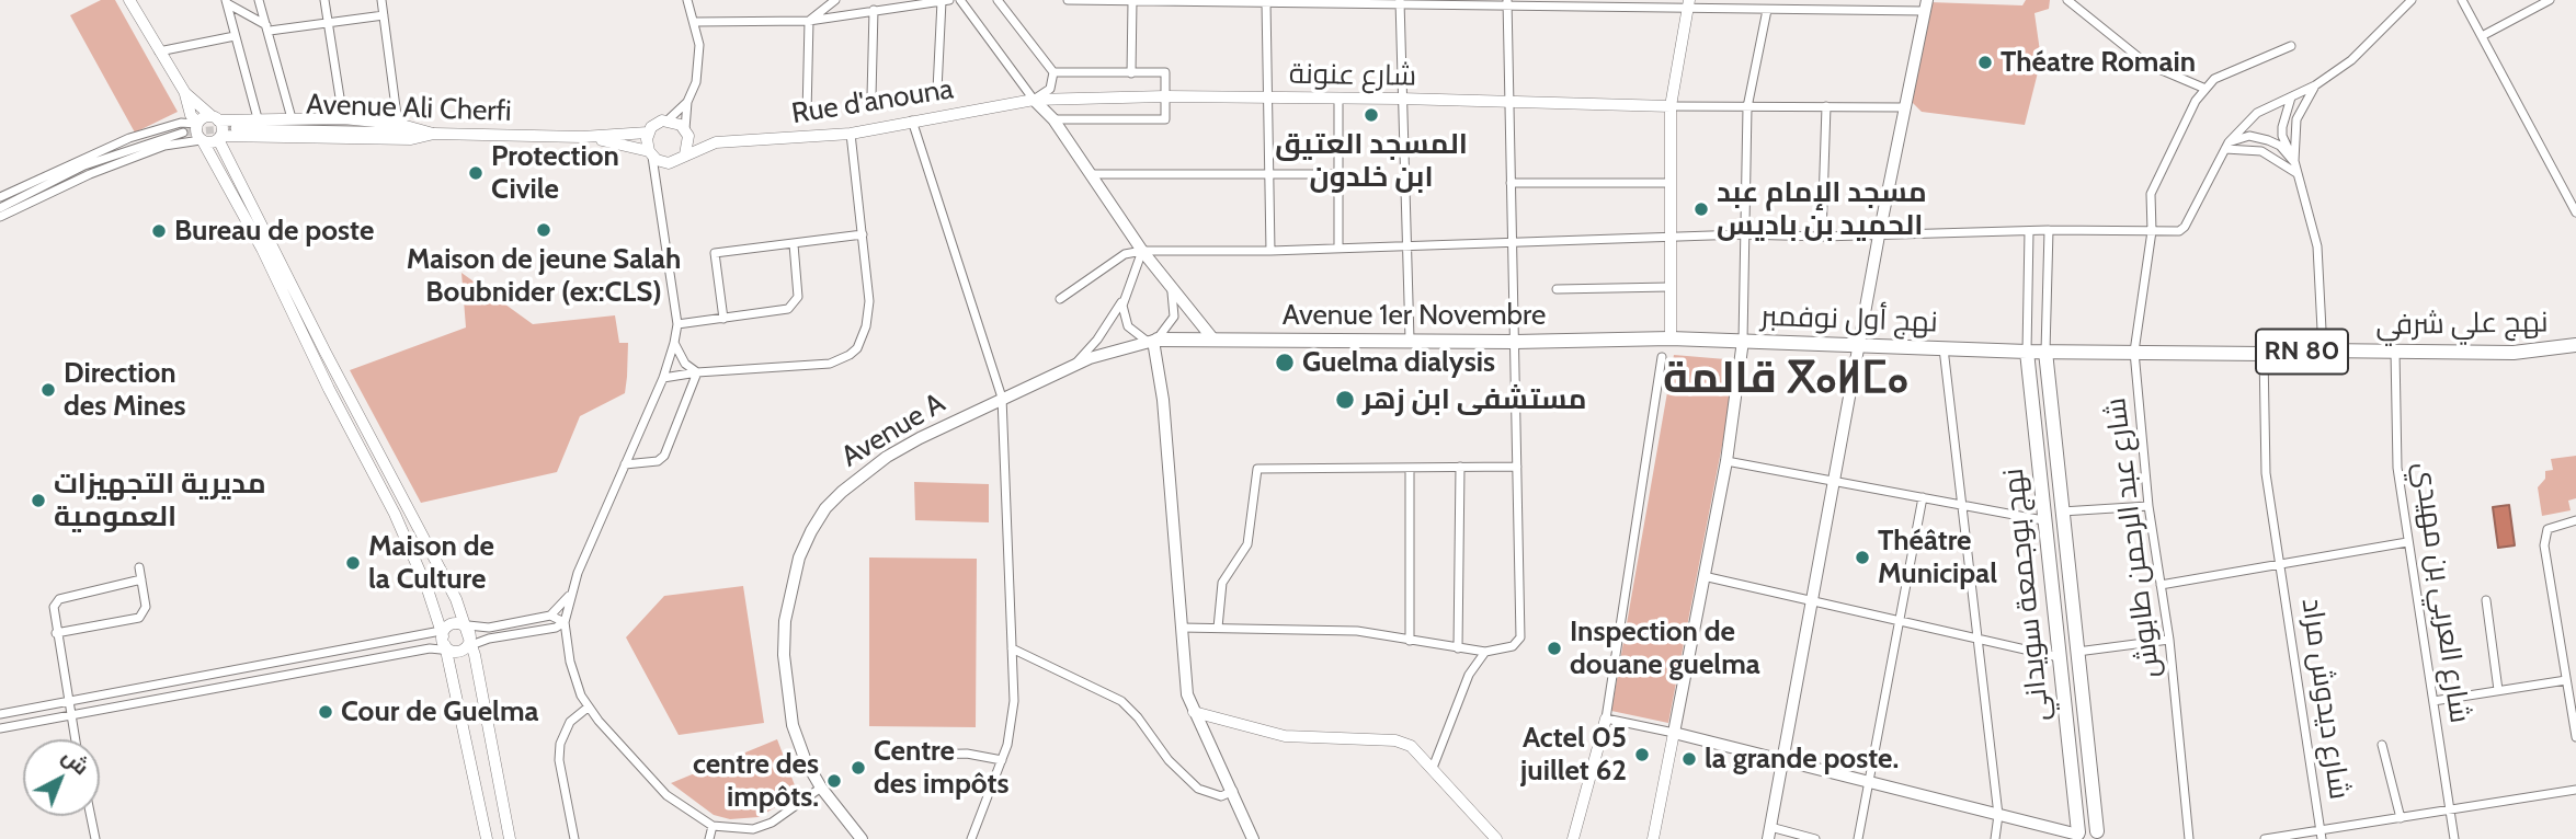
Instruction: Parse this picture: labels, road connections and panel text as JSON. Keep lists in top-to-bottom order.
{
  "streets": {
    "main road": [
      "Avenue 1er Novembre",
      "نهج أول نوفمبر",
      "نهج علي شرفي",
      "RN 80",
      "Avenue A",
      "نهج بوجمعة سويداني"
    ],
    "street": [
      "شارع عنونة",
      "Rue d'anouna",
      "Avenue Ali Cherfi",
      "شارع عبد الرحمن طابوش",
      "شارع العربي بن مهيدي",
      "شارع ديدوش مراد"
    ]
  },
  "crossings": [
    ["شارع عنونة", "Rue d'anouna"],
    ["Avenue 1er Novembre", "نهج أول نوفمبر"],
    ["Avenue 1er Novembre", "Avenue A"],
    ["نهج أول نوفمبر", "نهج علي شرفي"],
    ["نهج أول نوفمبر", "نهج بوجمعة سويداني"],
    ["نهج علي شرفي", "شارع عبد الرحمن طابوش"],
    ["نهج علي شرفي", "شارع العربي بن مهيدي"],
    ["نهج علي شرفي", "نهج بوجمعة سويداني"],
    ["نهج علي شرفي", "شارع ديدوش مراد"]
  ],
  "districts": ["قالمة ⴳⴰⵍⵎⴰ"],
  "places": [
    "Théatre Romain",
    "المسجد العتيق ابن خلدون",
    "Protection Civile",
    "مسجد الإمام عبد الحميد بن باديس",
    "Maison de jeune Salah Boubnider (ex:CLS)",
    "Bureau de poste",
    "Guelma dialysis",
    "Direction des Mines",
    "مستشفى ابن زهر",
    "مديرية التجهيزات العمومية",
    "Théâtre Municipal",
    "Maison de la Culture",
    "Inspection de douane guelma",
    "Cour de Guelma",
    "Actel 05 juillet 62",
    "la grande poste.",
    "Centre des impôts",
    "centre des impôts."
  ],
  "north": "top right"
}
